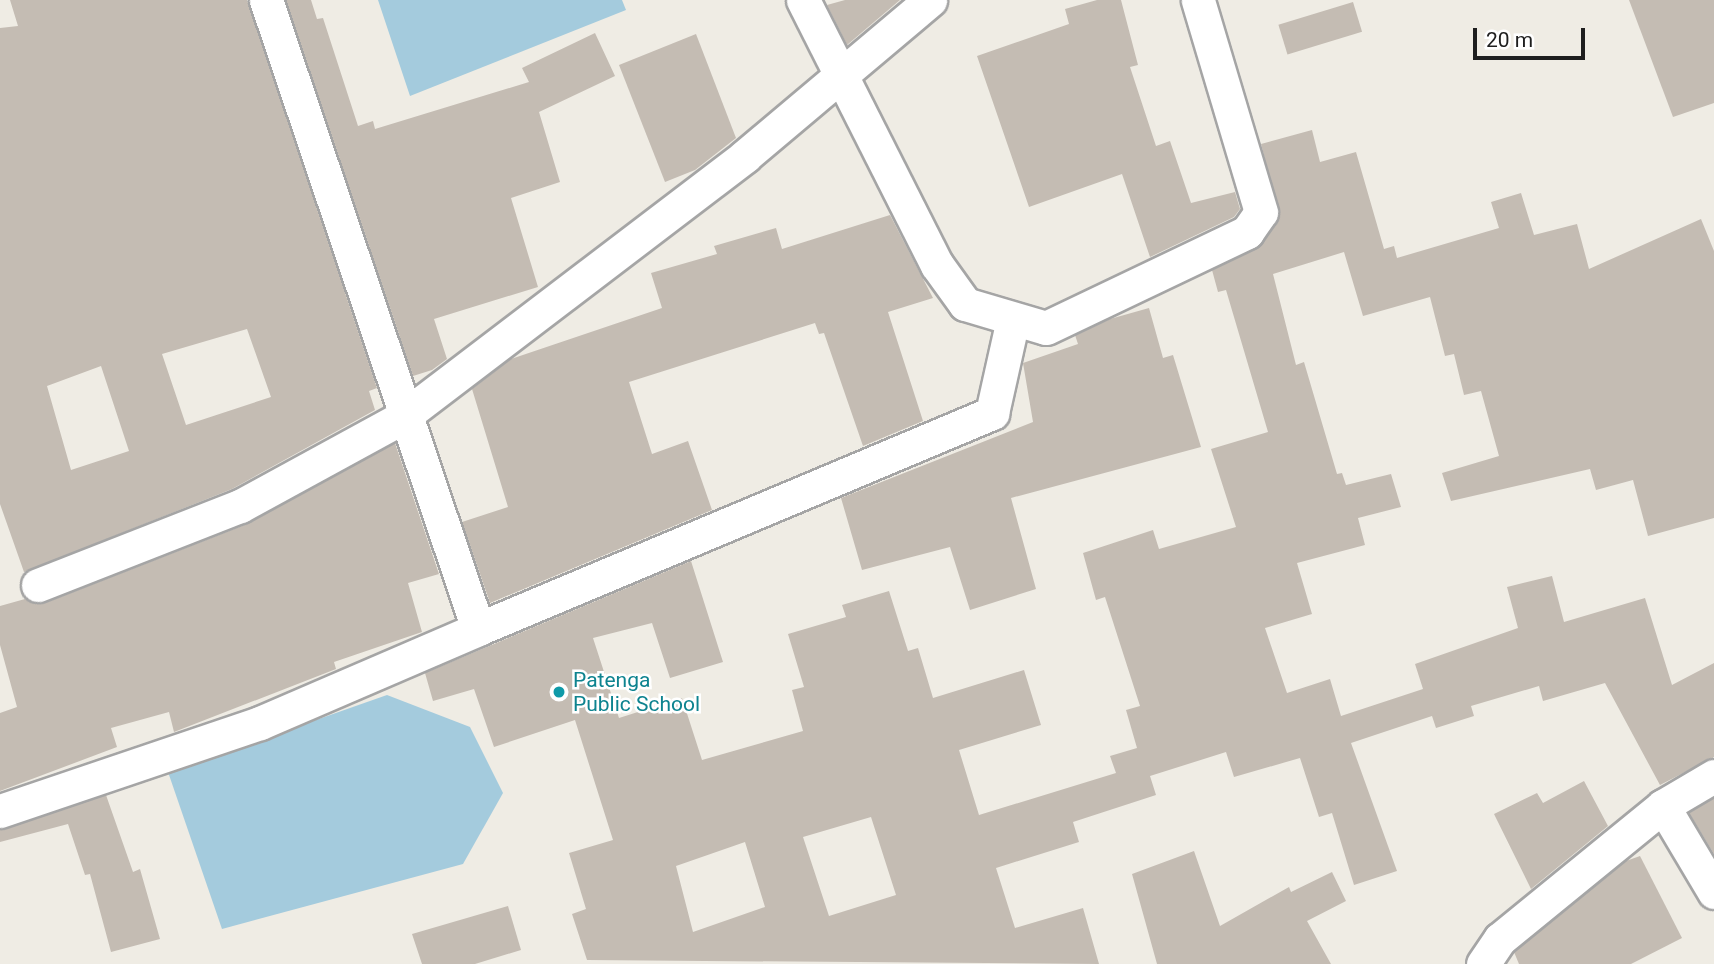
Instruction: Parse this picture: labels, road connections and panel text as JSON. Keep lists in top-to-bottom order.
{
  "places": ["Patenga Public School"],
  "scale_bar": "20 m"
}
